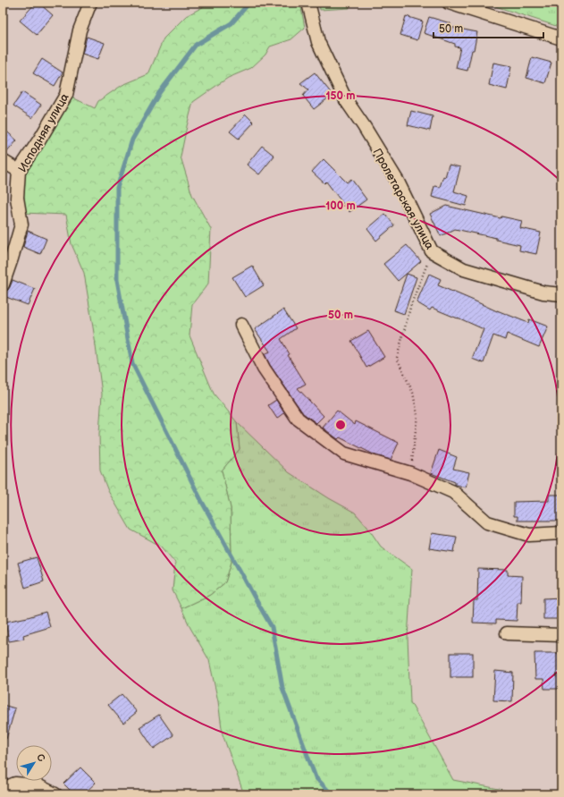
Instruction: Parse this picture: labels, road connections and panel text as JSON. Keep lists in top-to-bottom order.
{
  "streets": {
    "street": ["Исподняя улица", "Пролетарская улица"]
  },
  "scale_bar": "50 m",
  "north": "top right",
  "rings": ["150 m", "100 m", "50 m"]
}
